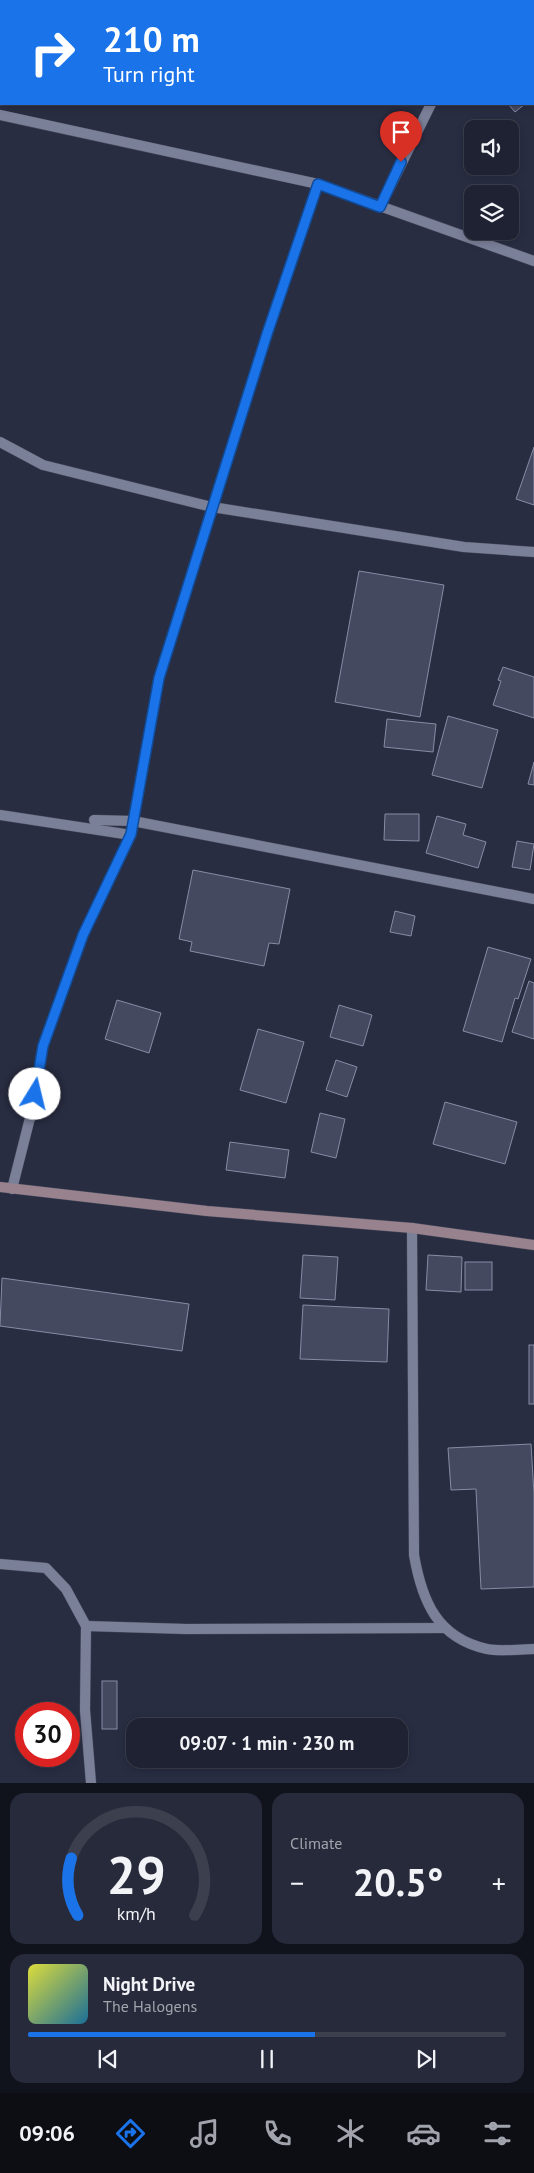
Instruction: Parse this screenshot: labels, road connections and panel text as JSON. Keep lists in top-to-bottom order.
{
  "page": {
    "turn": ["210 m", "Turn right"],
    "limit": "30",
    "trip": "09:07 · 1 min · 230 m",
    "tile": "Climate",
    "heat": ["−", "20.5°", "+"],
    "song": ["Night Drive", "The Halogens"],
    "tabs": "09:06",
    "gauge": ["29", "km/h"]
  }
}
